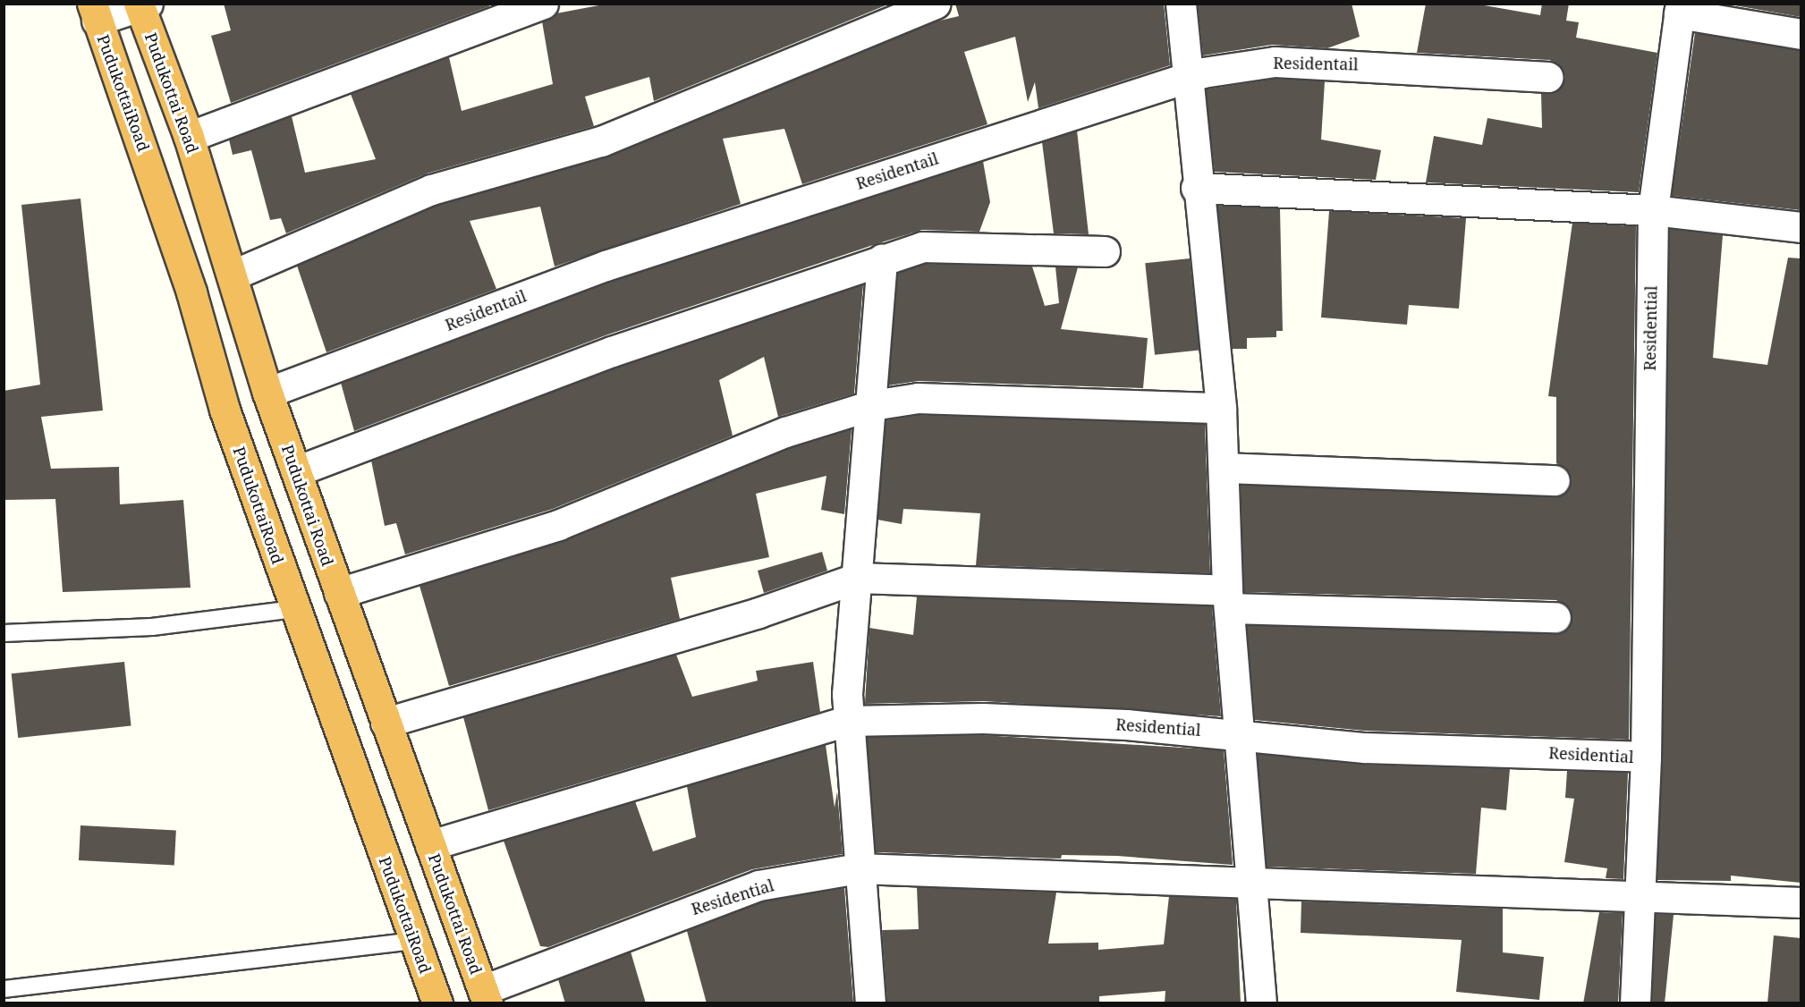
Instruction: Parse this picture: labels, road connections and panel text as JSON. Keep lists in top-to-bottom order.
{
  "streets": {
    "highway": ["PudukottaiRoad", "Pudukottai Road"],
    "street": ["Residentail", "Residential"]
  },
  "crossings": [
    ["Residentail", "Pudukottai Road"],
    ["Pudukottai Road", "Residential"]
  ]
}
